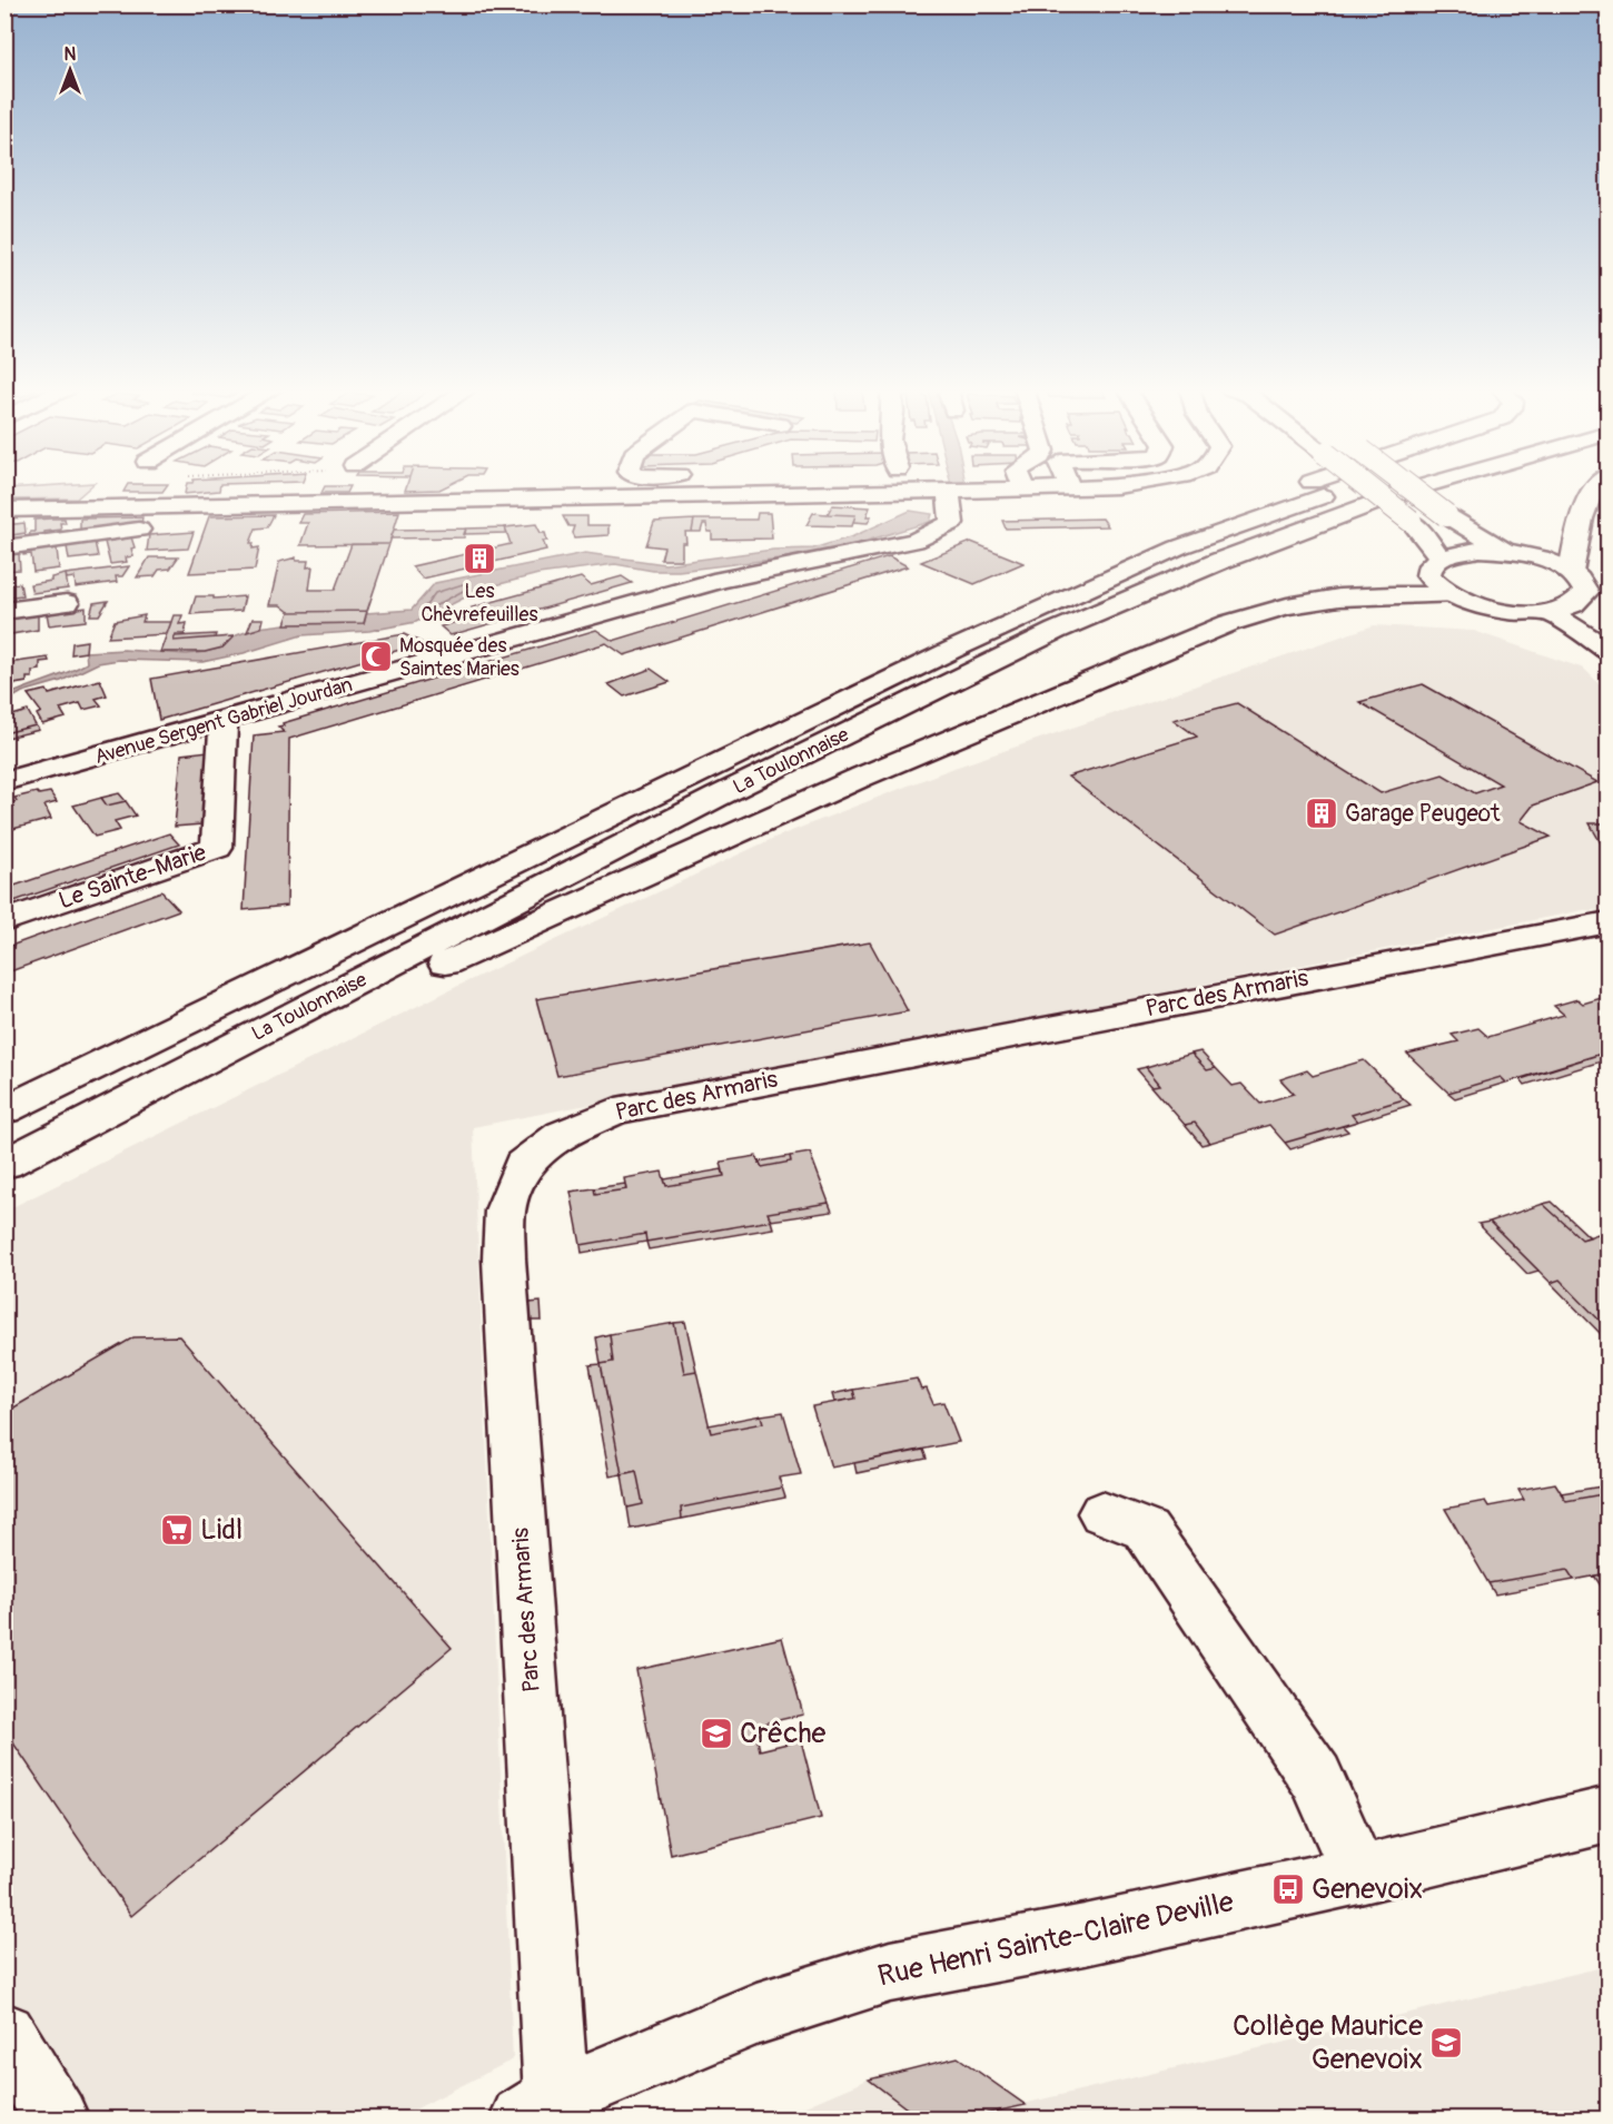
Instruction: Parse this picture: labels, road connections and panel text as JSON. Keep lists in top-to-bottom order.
{
  "streets": {
    "main road": [
      "Avenue Sergent Gabriel Jourdan",
      "La Toulonnaise",
      "Le Sainte-Marie",
      "Parc des Armaris",
      "Rue Henri Sainte-Claire Deville"
    ]
  },
  "crossings": [
    ["Avenue Sergent Gabriel Jourdan", "Le Sainte-Marie"],
    ["Parc des Armaris", "Rue Henri Sainte-Claire Deville"]
  ],
  "places": {
    "building": ["Les Chèvrefeuilles", "Garage Peugeot"],
    "mosque": ["Mosquée des Saintes Maries"],
    "supermarket": ["Lidl"],
    "school or university": ["Crêche", "Collège Maurice Genevoix"],
    "bus stop": ["Genevoix"]
  },
  "north": "top"
}
